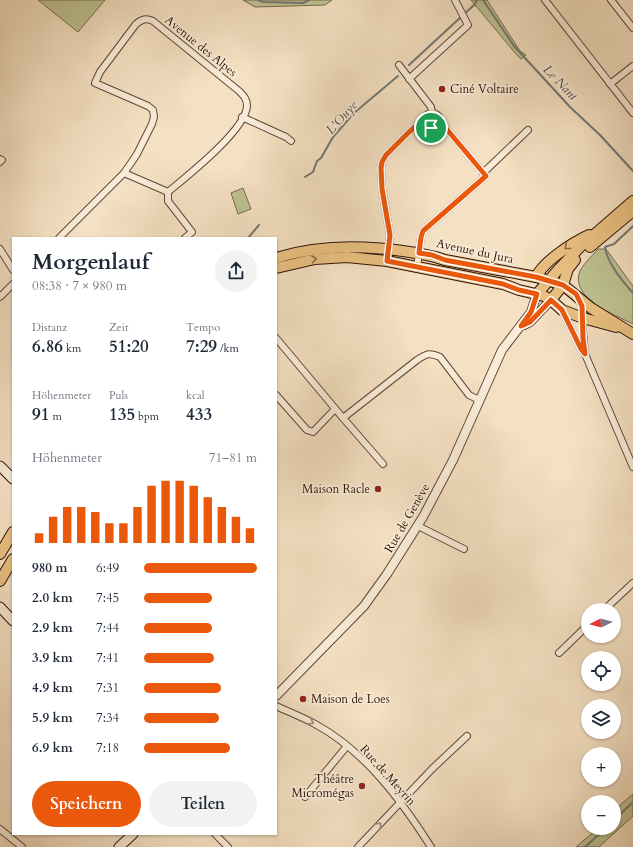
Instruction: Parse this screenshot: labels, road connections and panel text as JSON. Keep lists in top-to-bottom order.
{
  "streets": {
    "main road": ["Avenue du Jura"],
    "street": ["Avenue des Alpes", "Rue de Genève", "Rue de Meyrin"]
  },
  "one_way": ["Rue de Meyrin"],
  "water": ["Le Nant", "L'Ouye"],
  "places": [
    "Ciné Voltaire",
    "Maison Racle",
    "Maison de Loes",
    "Théâtre Micromégas"
  ],
  "north": "left",
  "page": {
    "heading": ["Morgenlauf", "08:38 · 7 × 980 m"],
    "stats": [
      ["Distanz", "6.86 km"],
      ["Zeit", "51:20"],
      ["Tempo", "7:29 /km"],
      ["Höhenmeter", "91 m"],
      ["Puls", "135 bpm"],
      ["kcal", "433"]
    ],
    "chart": ["Höhenmeter", "71–81 m"],
    "list": [
      {
        "name": "980 m",
        "note": "6:49"
      },
      {
        "name": "2.0 km",
        "note": "7:45"
      },
      {
        "name": "2.9 km",
        "note": "7:44"
      },
      {
        "name": "3.9 km",
        "note": "7:41"
      },
      {
        "name": "4.9 km",
        "note": "7:31"
      },
      {
        "name": "5.9 km",
        "note": "7:34"
      },
      {
        "name": "6.9 km",
        "note": "7:18"
      }
    ],
    "map_buttons": ["+", "−"],
    "buttons": ["Speichern", "Teilen"]
  }
}
